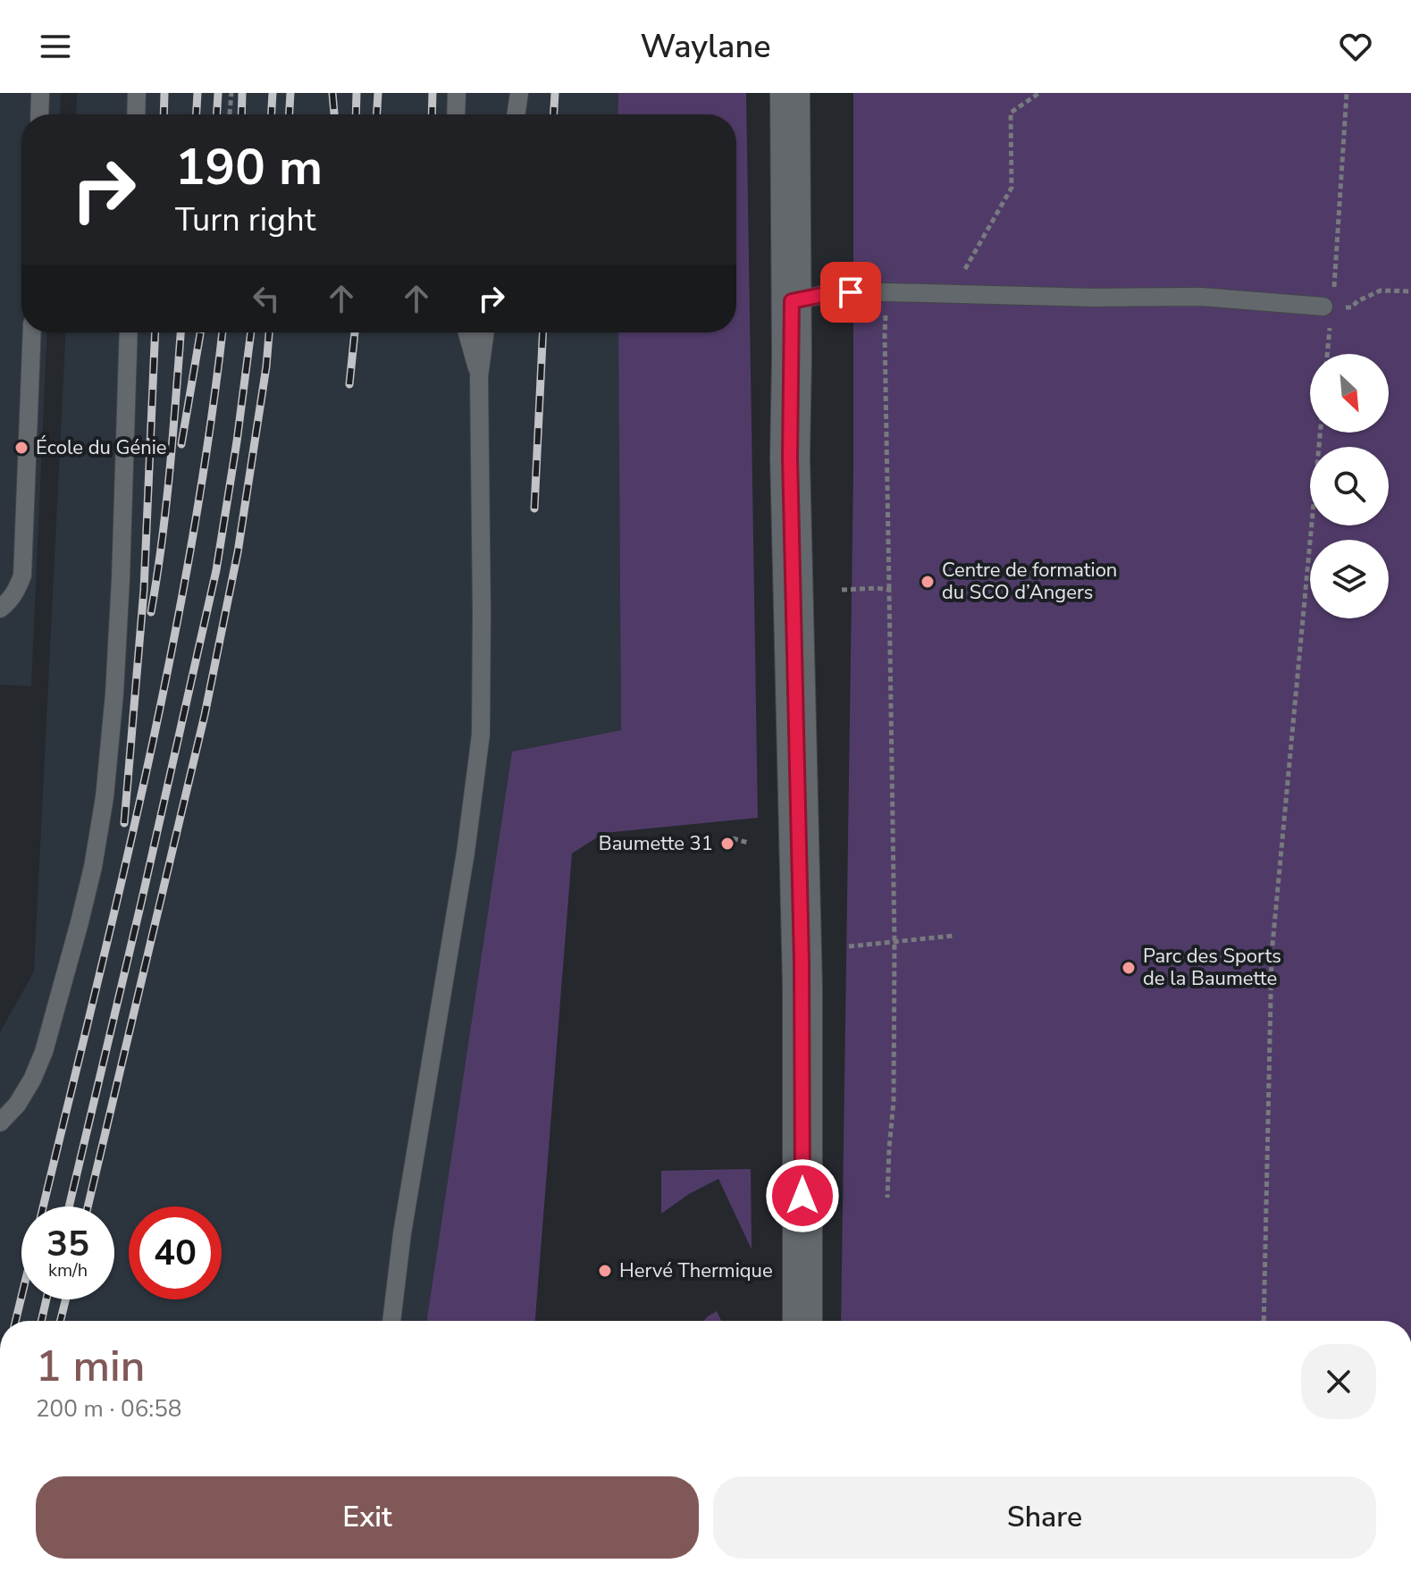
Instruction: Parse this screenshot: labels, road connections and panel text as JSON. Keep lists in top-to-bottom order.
{
  "places": [
    "École du Génie",
    "Centre de formation du SCO d’Angers",
    "Baumette 31",
    "Parc des Sports de la Baumette",
    "Hervé Thermique"
  ],
  "north": "bottom right",
  "page": {
    "header": "Waylane",
    "turn": ["190 m", "Turn right"],
    "speed": "35 km/h",
    "limit": "40",
    "heading": ["1 min", "200 m · 06:58"],
    "buttons": ["Exit", "Share"]
  }
}
